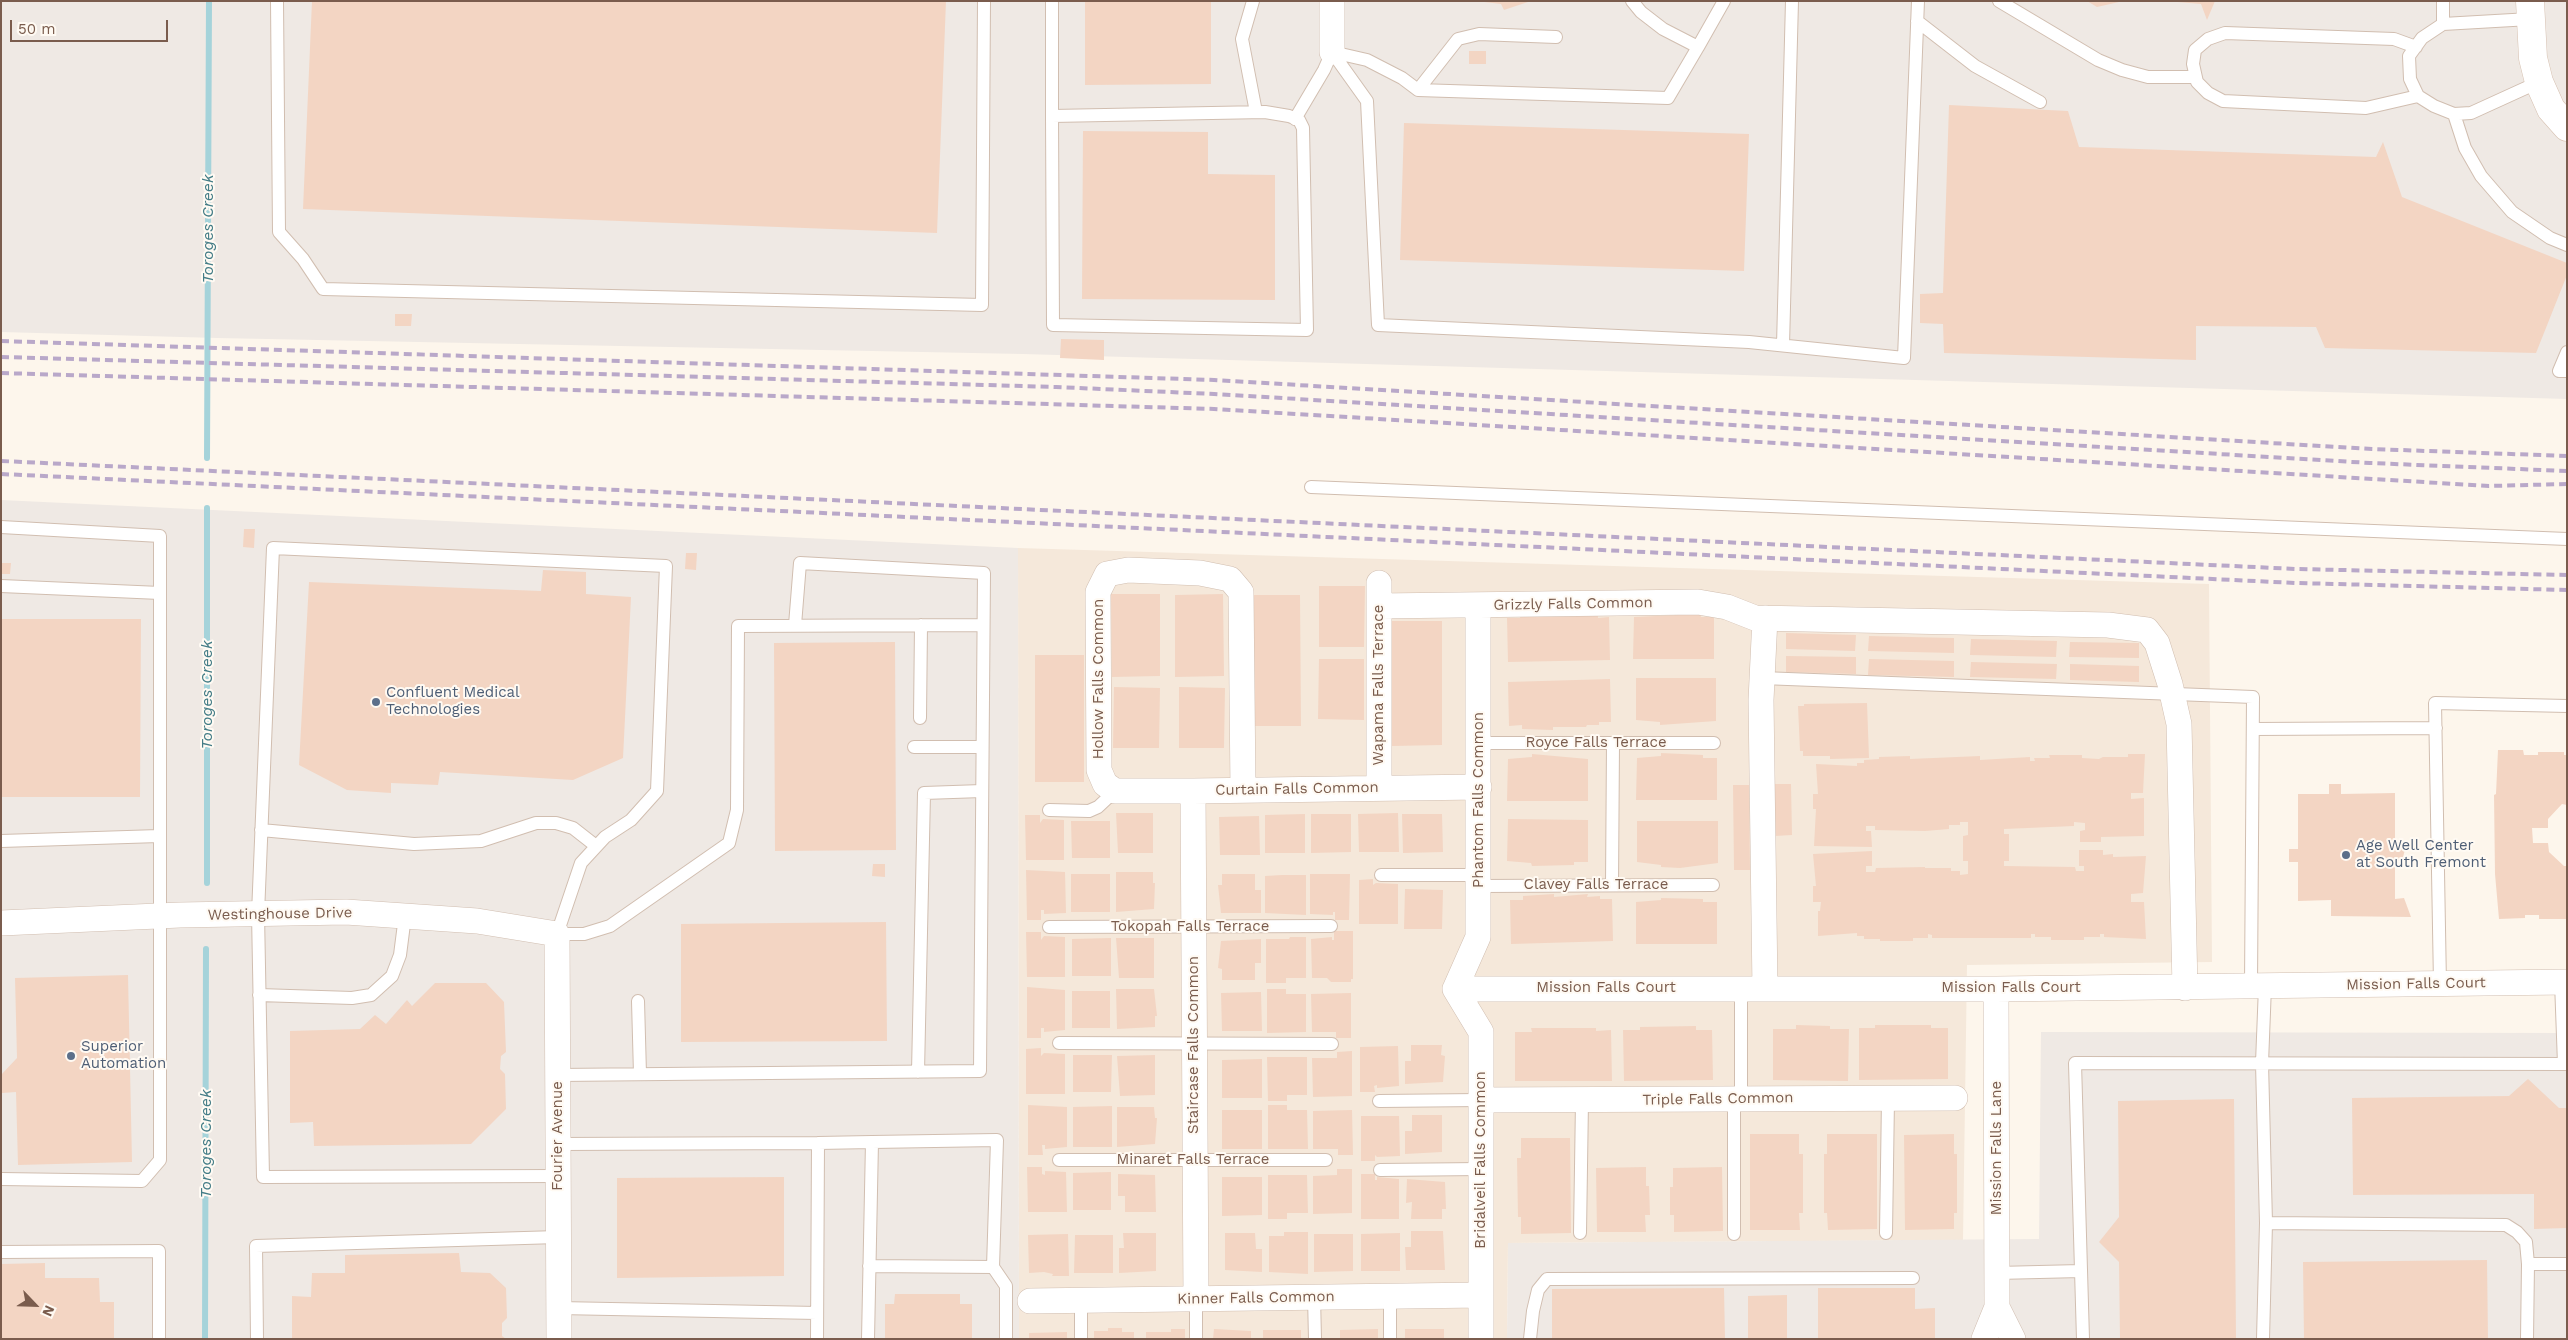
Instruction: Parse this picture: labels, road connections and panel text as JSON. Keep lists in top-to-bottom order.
{
  "streets": {
    "street": [
      "Grizzly Falls Common",
      "Hollow Falls Common",
      "Wapama Falls Terrace",
      "Curtain Falls Common",
      "Phantom Falls Common",
      "Westinghouse Drive",
      "Mission Falls Court",
      "Staircase Falls Common",
      "Triple Falls Common",
      "Fourier Avenue",
      "Mission Falls Lane",
      "Bridalveil Falls Common",
      "Kinner Falls Common"
    ],
    "lane": [
      "Royce Falls Terrace",
      "Clavey Falls Terrace",
      "Tokopah Falls Terrace",
      "Minaret Falls Terrace"
    ]
  },
  "crossings": [
    ["Grizzly Falls Common", "Wapama Falls Terrace"],
    ["Grizzly Falls Common", "Phantom Falls Common"],
    ["Grizzly Falls Common", "Mission Falls Court"],
    ["Hollow Falls Common", "Curtain Falls Common"],
    ["Wapama Falls Terrace", "Curtain Falls Common"],
    ["Royce Falls Terrace", "Phantom Falls Common"],
    ["Curtain Falls Common", "Phantom Falls Common"],
    ["Curtain Falls Common", "Staircase Falls Common"],
    ["Phantom Falls Common", "Clavey Falls Terrace"],
    ["Phantom Falls Common", "Mission Falls Court"],
    ["Phantom Falls Common", "Bridalveil Falls Common"],
    ["Westinghouse Drive", "Fourier Avenue"],
    ["Tokopah Falls Terrace", "Staircase Falls Common"],
    ["Mission Falls Court", "Mission Falls Lane"],
    ["Mission Falls Court", "Bridalveil Falls Common"],
    ["Staircase Falls Common", "Minaret Falls Terrace"],
    ["Staircase Falls Common", "Kinner Falls Common"],
    ["Triple Falls Common", "Bridalveil Falls Common"],
    ["Bridalveil Falls Common", "Kinner Falls Common"]
  ],
  "water": ["Toroges Creek"],
  "places": ["Confluent Medical Technologies", "Age Well Center at South Fremont", "Superior Automation"],
  "scale_bar": "50 m",
  "north": "bottom right"
}
